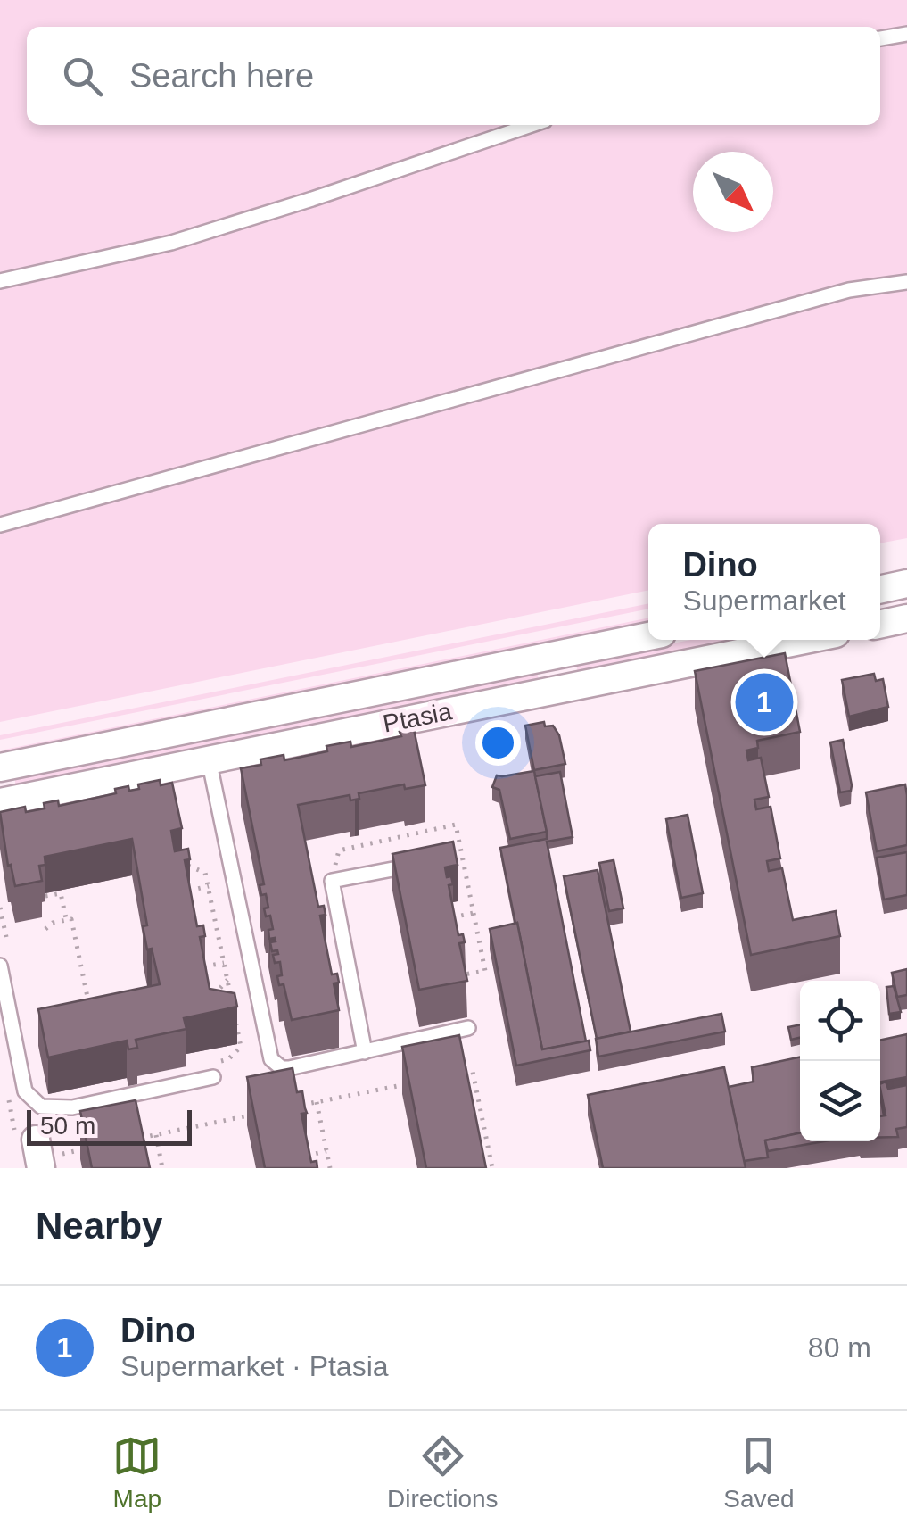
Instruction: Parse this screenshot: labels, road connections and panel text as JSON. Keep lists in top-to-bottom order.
{
  "streets": {
    "street": ["Ptasia"]
  },
  "scale_bar": "50 m",
  "north": "bottom right",
  "page": {
    "search": "Search here",
    "popup": ["Dino", "Supermarket"],
    "pins": "1",
    "scale": "50 m",
    "heading": "Nearby",
    "list": [
      {
        "mark": "1",
        "name": "Dino",
        "note": "Supermarket · Ptasia",
        "value": "80 m"
      }
    ],
    "nav": ["Map", "Directions", "Saved"]
  }
}
